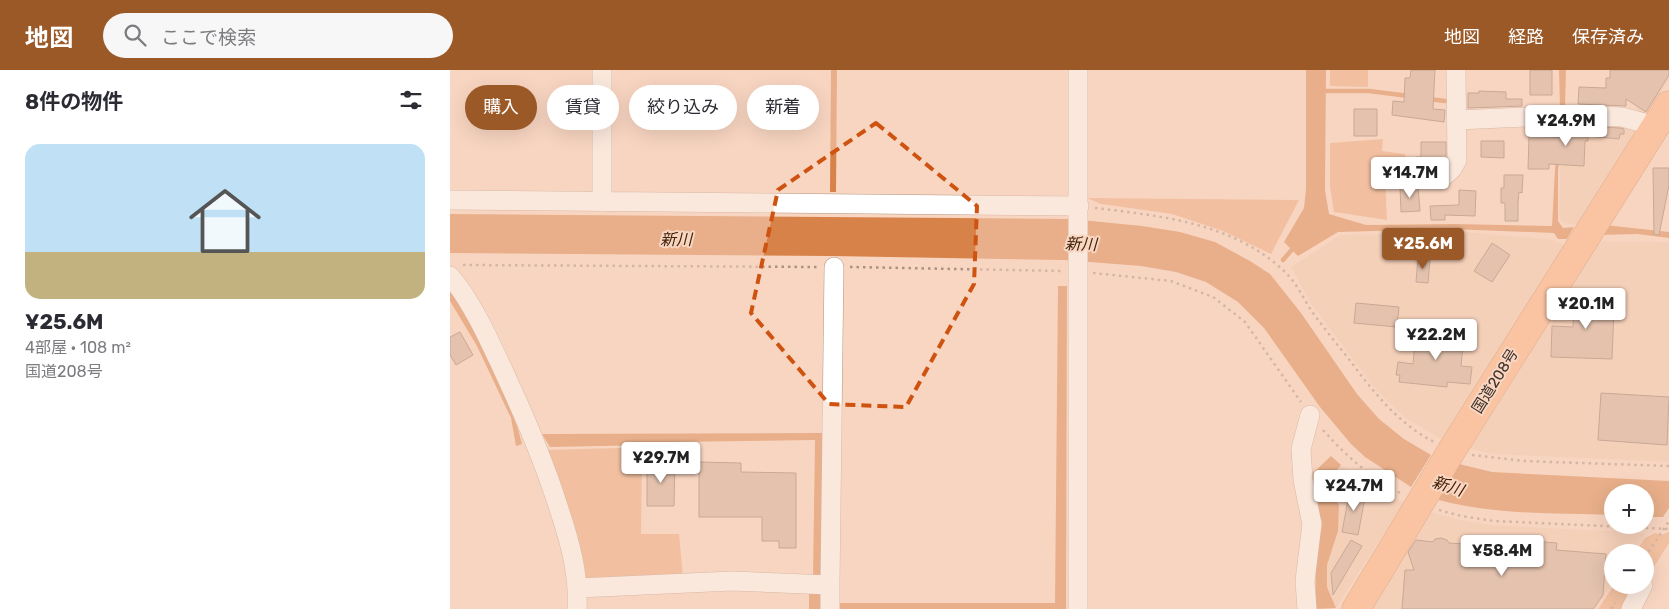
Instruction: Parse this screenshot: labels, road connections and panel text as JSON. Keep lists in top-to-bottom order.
{
  "streets": {
    "highway": ["国道208号"]
  },
  "water": ["新川"],
  "page": {
    "header": "地図",
    "search": "ここで検索",
    "nav": ["地図", "経路", "保存済み"],
    "heading": "8件の物件",
    "chip": [
      "購入",
      "賃貸",
      "絞り込み",
      "新着"
    ],
    "price": [
      "¥24.9M",
      "¥14.7M",
      "¥25.6M",
      "¥20.1M",
      "¥22.2M",
      "¥29.7M",
      "¥24.7M",
      "¥58.4M"
    ],
    "list": [
      {
        "name": "¥25.6M",
        "note": "4部屋 · 108 m² · 国道208号"
      }
    ],
    "map_buttons": ["+", "−"]
  }
}
